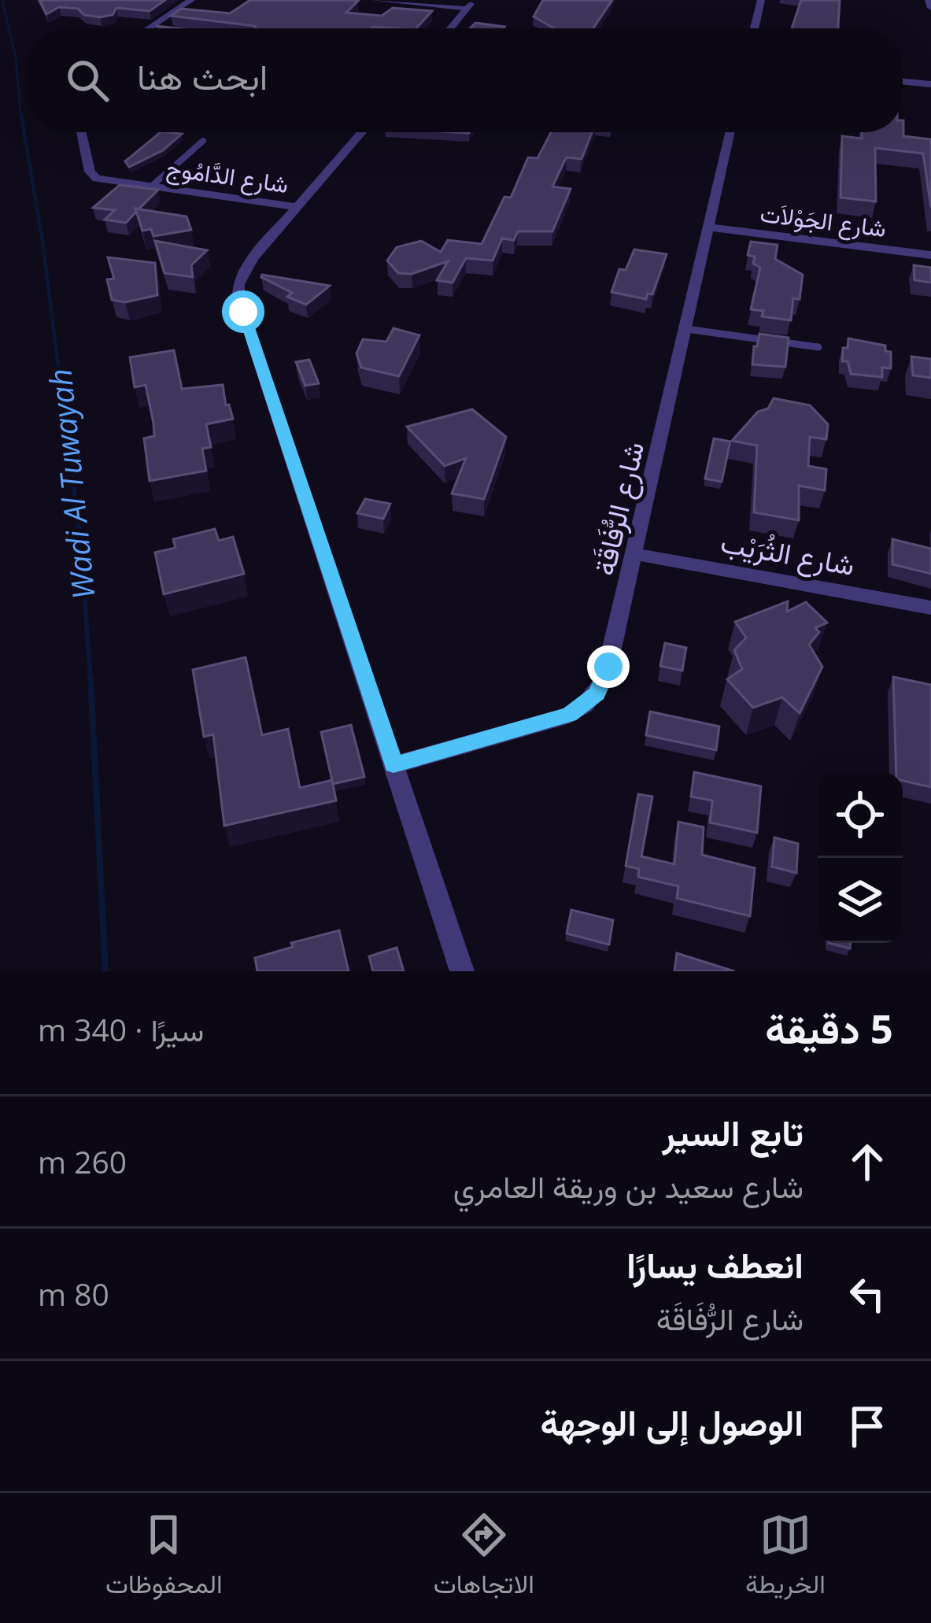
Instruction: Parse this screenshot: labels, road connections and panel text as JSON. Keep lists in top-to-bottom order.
{
  "streets": {
    "street": [
      "شارع الدَّامُوج",
      "شارع الجَوْلاَت",
      "شارع الرُّفَاقَة",
      "شارع الثُرَيْب"
    ]
  },
  "crossings": [
    ["شارع الجَوْلاَت", "شارع الرُّفَاقَة"],
    ["شارع الرُّفَاقَة", "شارع الثُرَيْب"]
  ],
  "water": ["Wadi Al Tuwayah"],
  "page": {
    "search": "ابحث هنا",
    "heading": ["5 دقيقة", "سيرًا · 340 m"],
    "list": [
      ["تابع السير", "شارع سعيد بن وريقة العامري", "260 m"],
      ["انعطف يسارًا", "شارع الرُّفَاقَة", "80 m"],
      "الوصول إلى الوجهة"
    ],
    "nav": ["الخريطة", "الاتجاهات", "المحفوظات"]
  }
}
